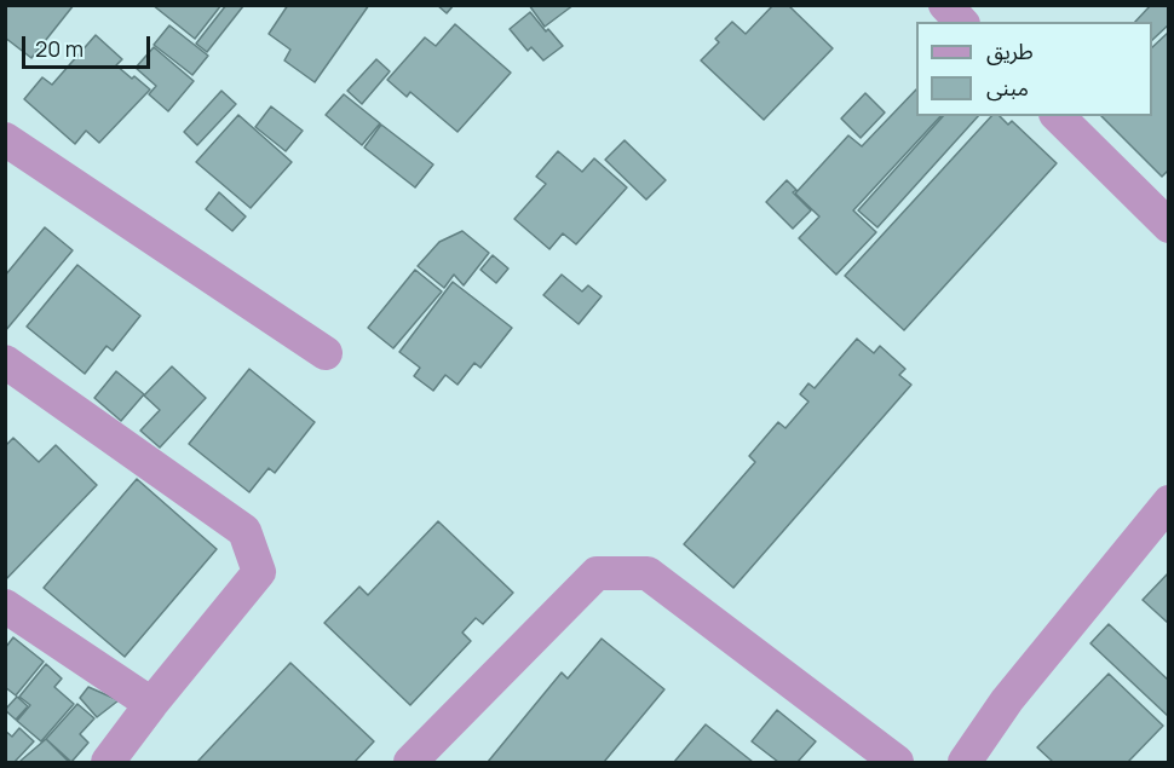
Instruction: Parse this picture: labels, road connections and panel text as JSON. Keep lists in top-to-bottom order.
{
  "legend": ["طريق", "مبنى"],
  "scale_bar": "20 m"
}
